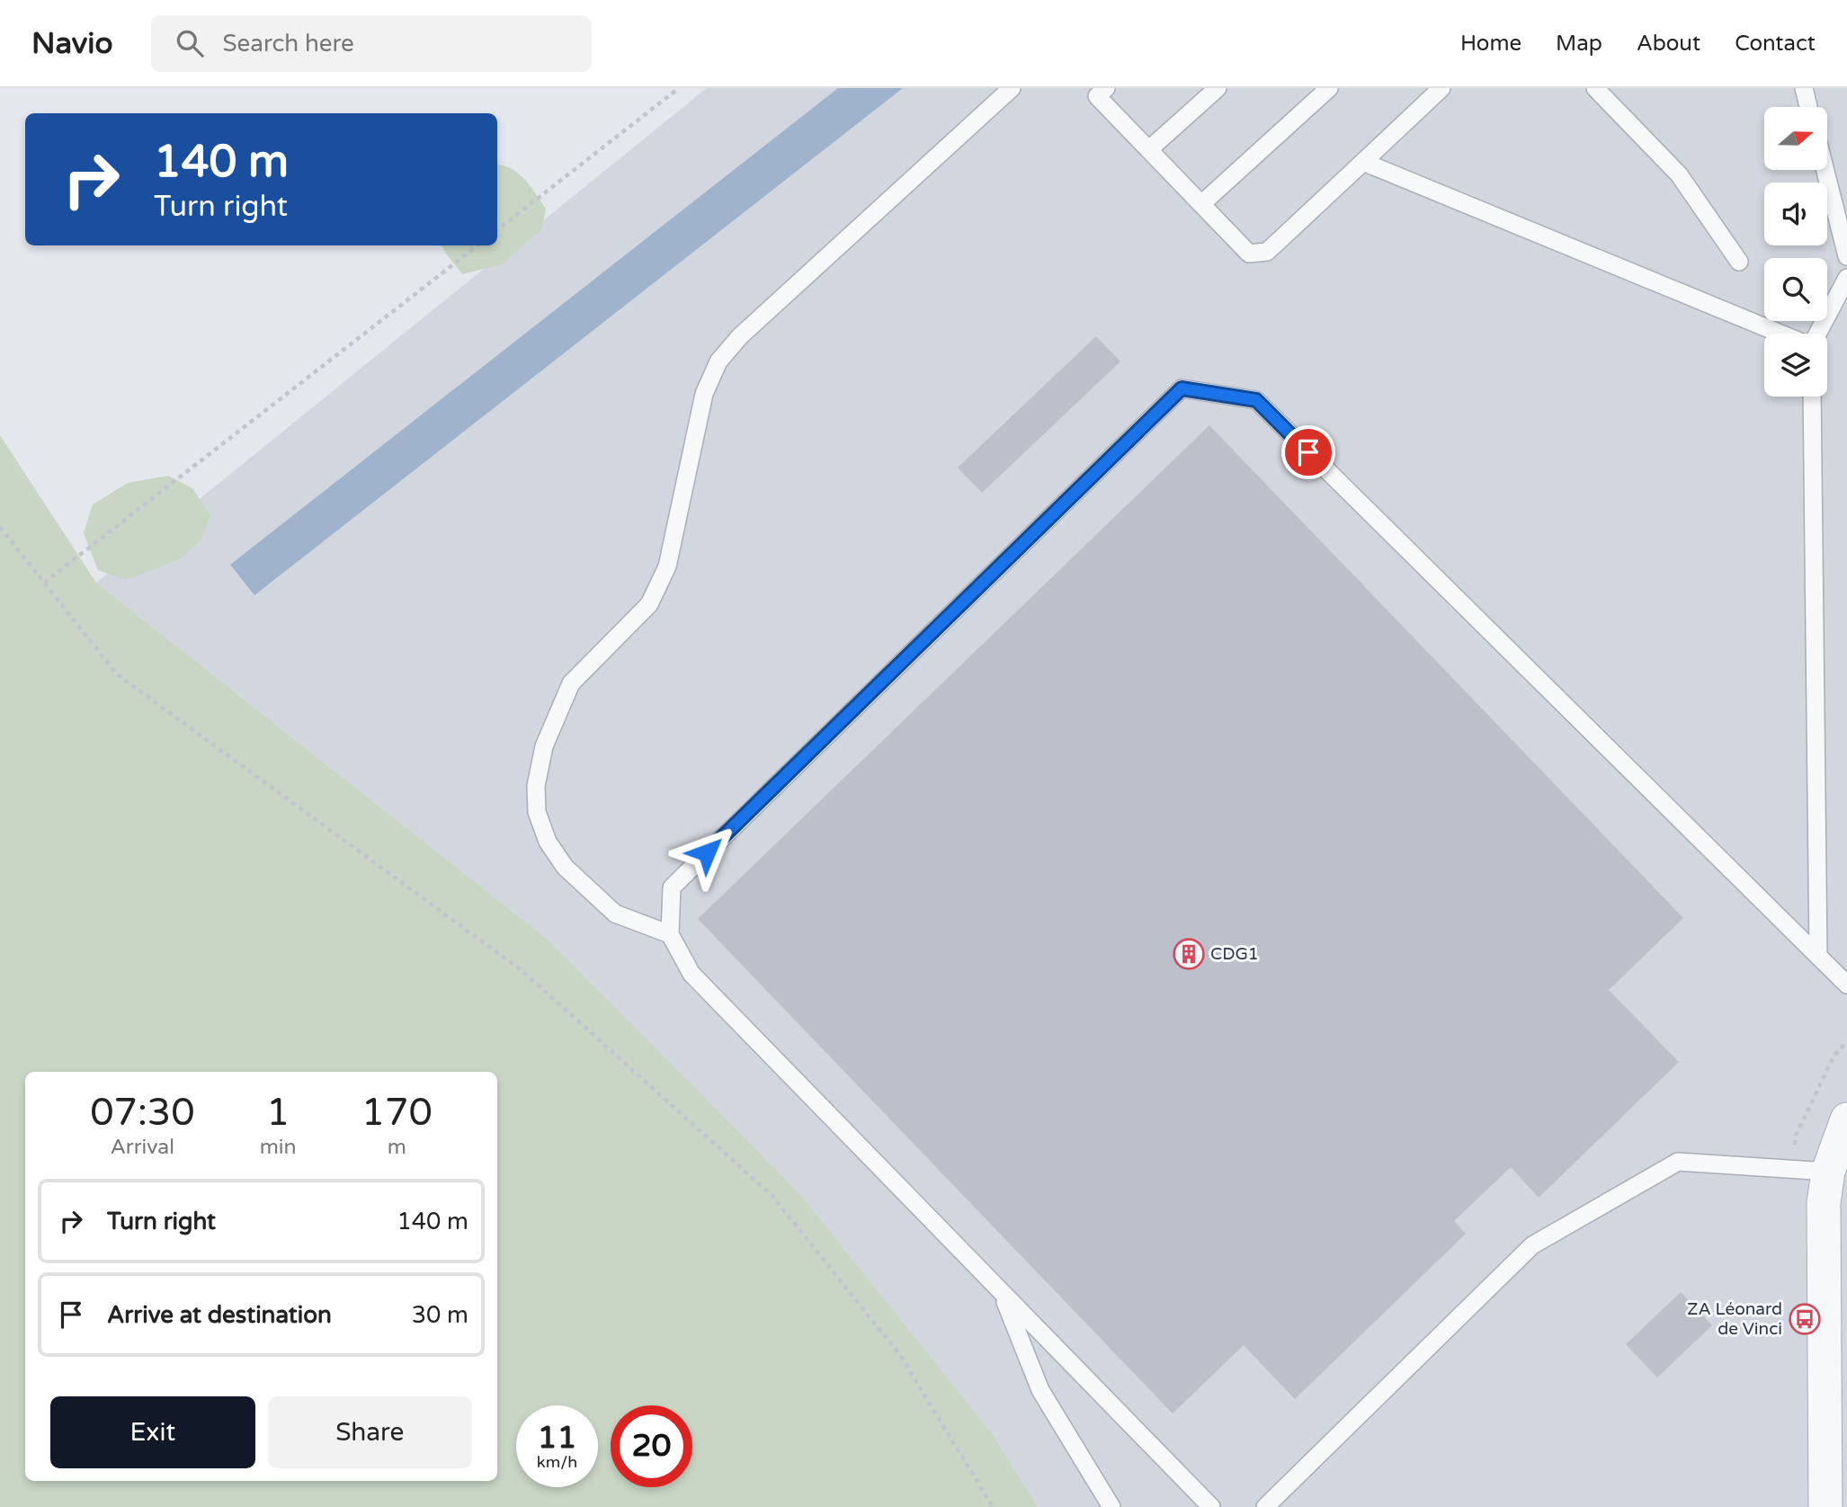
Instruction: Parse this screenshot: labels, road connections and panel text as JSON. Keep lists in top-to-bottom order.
{
  "places": {
    "building": ["CDG1"],
    "bus stop": ["ZA Léonard de Vinci"]
  },
  "north": "right",
  "page": {
    "header": "Navio",
    "search": "Search here",
    "nav": [
      "Home",
      "Map",
      "About",
      "Contact"
    ],
    "turn": ["140 m", "Turn right"],
    "eta": [
      "07:30",
      "Arrival",
      "1",
      "min",
      "170",
      "m"
    ],
    "list": [
      {
        "name": "Turn right",
        "value": "140 m"
      },
      {
        "name": "Arrive at destination",
        "value": "30 m"
      }
    ],
    "buttons": ["Exit", "Share"],
    "speed": "11 km/h",
    "limit": "20"
  }
}
